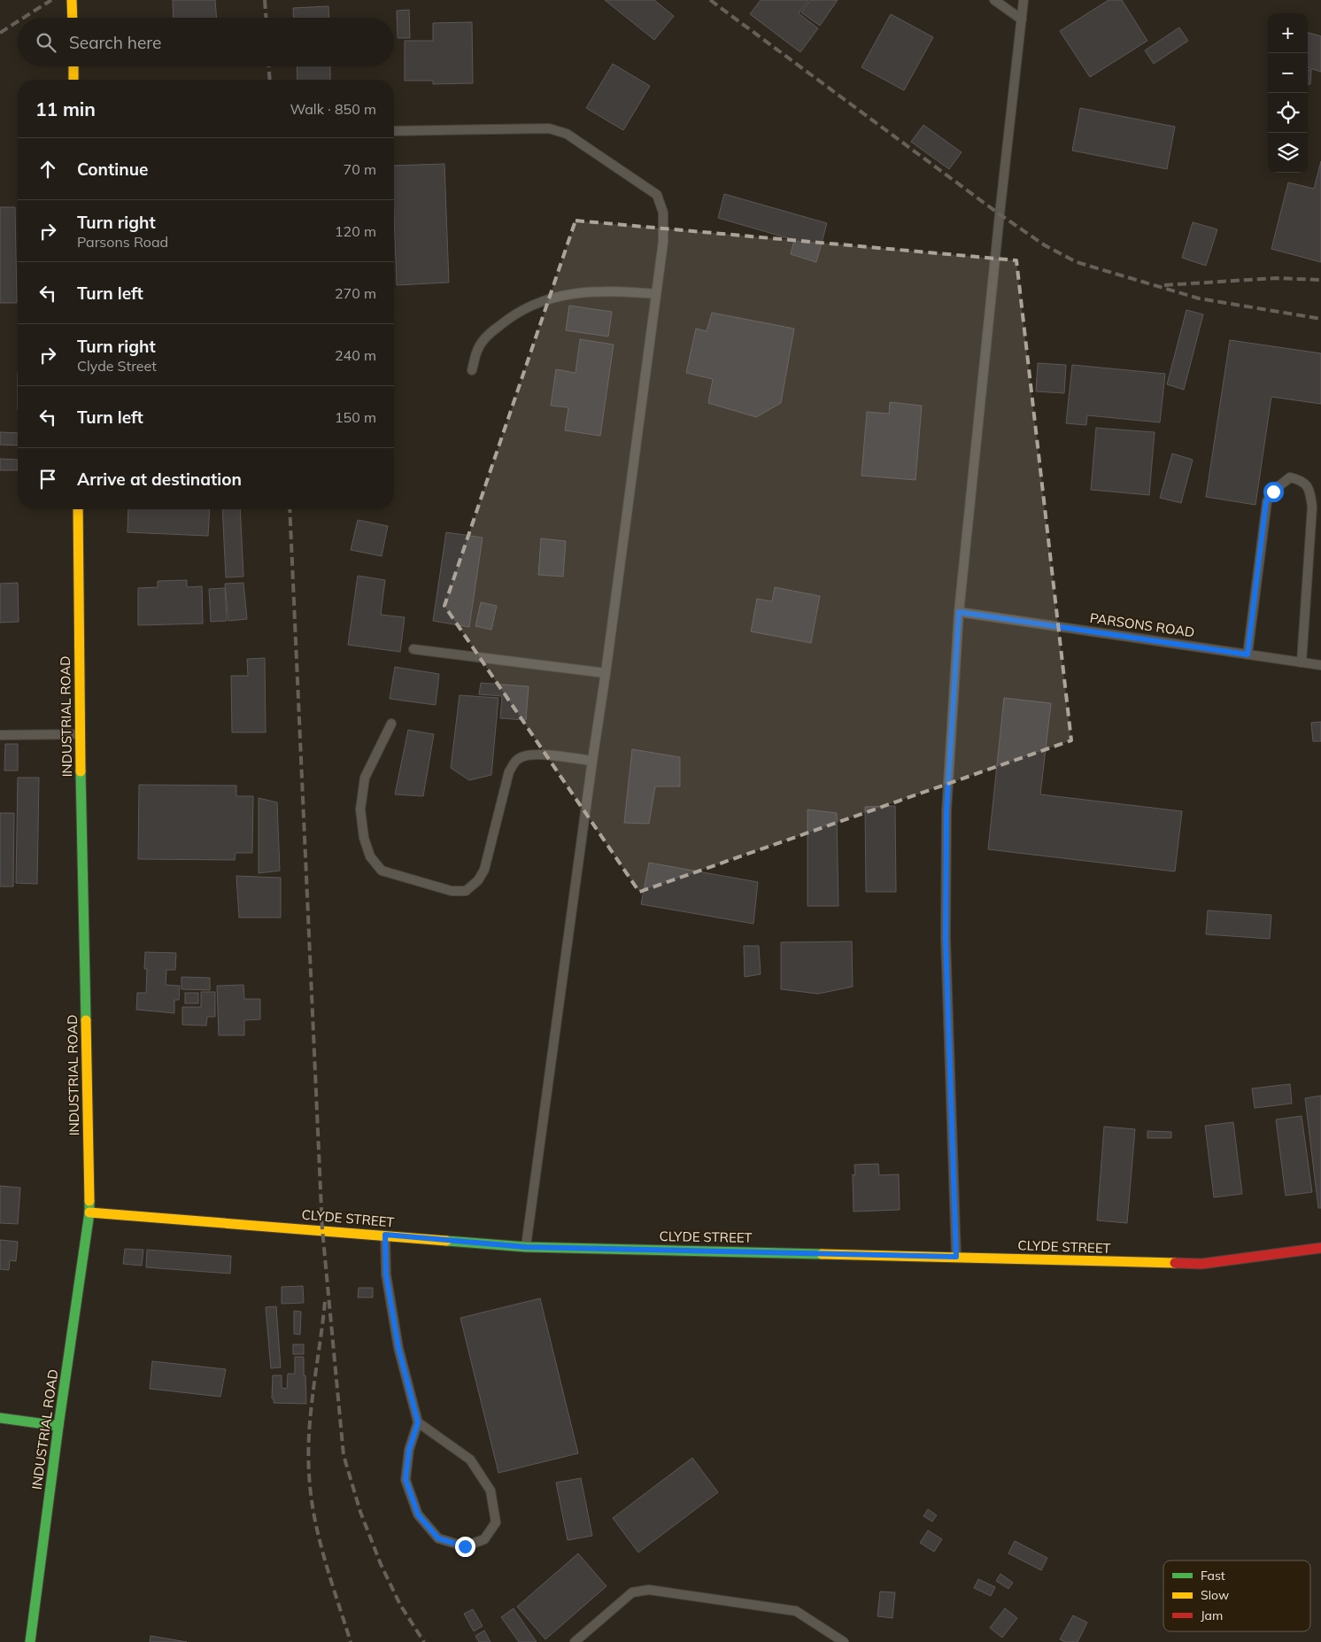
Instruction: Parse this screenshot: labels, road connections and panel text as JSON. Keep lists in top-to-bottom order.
{
  "streets": {
    "street": ["INDUSTRIAL ROAD", "CLYDE STREET"],
    "lane": ["PARSONS ROAD"]
  },
  "crossings": [
    ["INDUSTRIAL ROAD", "CLYDE STREET"]
  ],
  "legend": ["Fast", "Slow", "Jam"],
  "page": {
    "map_buttons": ["+", "−"],
    "search": "Search here",
    "heading": ["11 min", "Walk · 850 m"],
    "list": [
      ["Continue", "70 m"],
      ["Turn right", "Parsons Road", "120 m"],
      ["Turn left", "270 m"],
      ["Turn right", "Clyde Street", "240 m"],
      ["Turn left", "150 m"],
      "Arrive at destination"
    ]
  }
}
